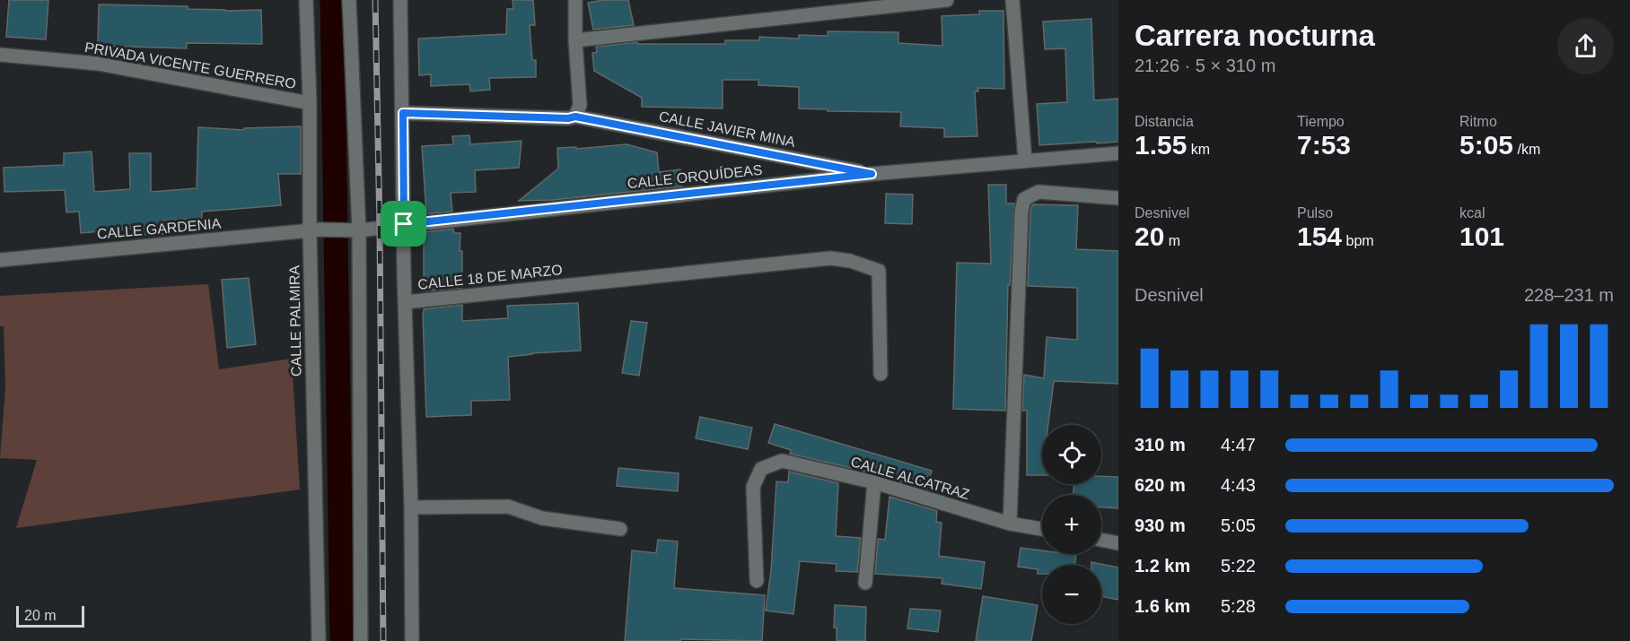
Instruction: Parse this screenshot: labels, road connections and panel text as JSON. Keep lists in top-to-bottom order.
{
  "streets": {
    "street": [
      "PRIVADA VICENTE GUERRERO",
      "CALLE JAVIER MINA",
      "CALLE ORQUÍDEAS",
      "CALLE GARDENIA",
      "CALLE 18 DE MARZO",
      "CALLE PALMIRA",
      "CALLE ALCATRAZ"
    ]
  },
  "crossings": [
    ["PRIVADA VICENTE GUERRERO", "CALLE PALMIRA"],
    ["CALLE JAVIER MINA", "CALLE ORQUÍDEAS"],
    ["CALLE JAVIER MINA", "CALLE 18 DE MARZO"],
    ["CALLE ORQUÍDEAS", "CALLE GARDENIA"],
    ["CALLE ORQUÍDEAS", "CALLE 18 DE MARZO"],
    ["CALLE GARDENIA", "CALLE PALMIRA"]
  ],
  "scale_bar": "20 m",
  "page": {
    "heading": ["Carrera nocturna", "21:26 · 5 × 310 m"],
    "stats": [
      ["Distancia", "1.55 km"],
      ["Tiempo", "7:53"],
      ["Ritmo", "5:05 /km"],
      ["Desnivel", "20 m"],
      ["Pulso", "154 bpm"],
      ["kcal", "101"]
    ],
    "chart": ["Desnivel", "228–231 m"],
    "map_buttons": ["+", "−"],
    "list": [
      {
        "name": "310 m",
        "note": "4:47"
      },
      {
        "name": "620 m",
        "note": "4:43"
      },
      {
        "name": "930 m",
        "note": "5:05"
      },
      {
        "name": "1.2 km",
        "note": "5:22"
      },
      {
        "name": "1.6 km",
        "note": "5:28"
      }
    ],
    "scale": "20 m"
  }
}
